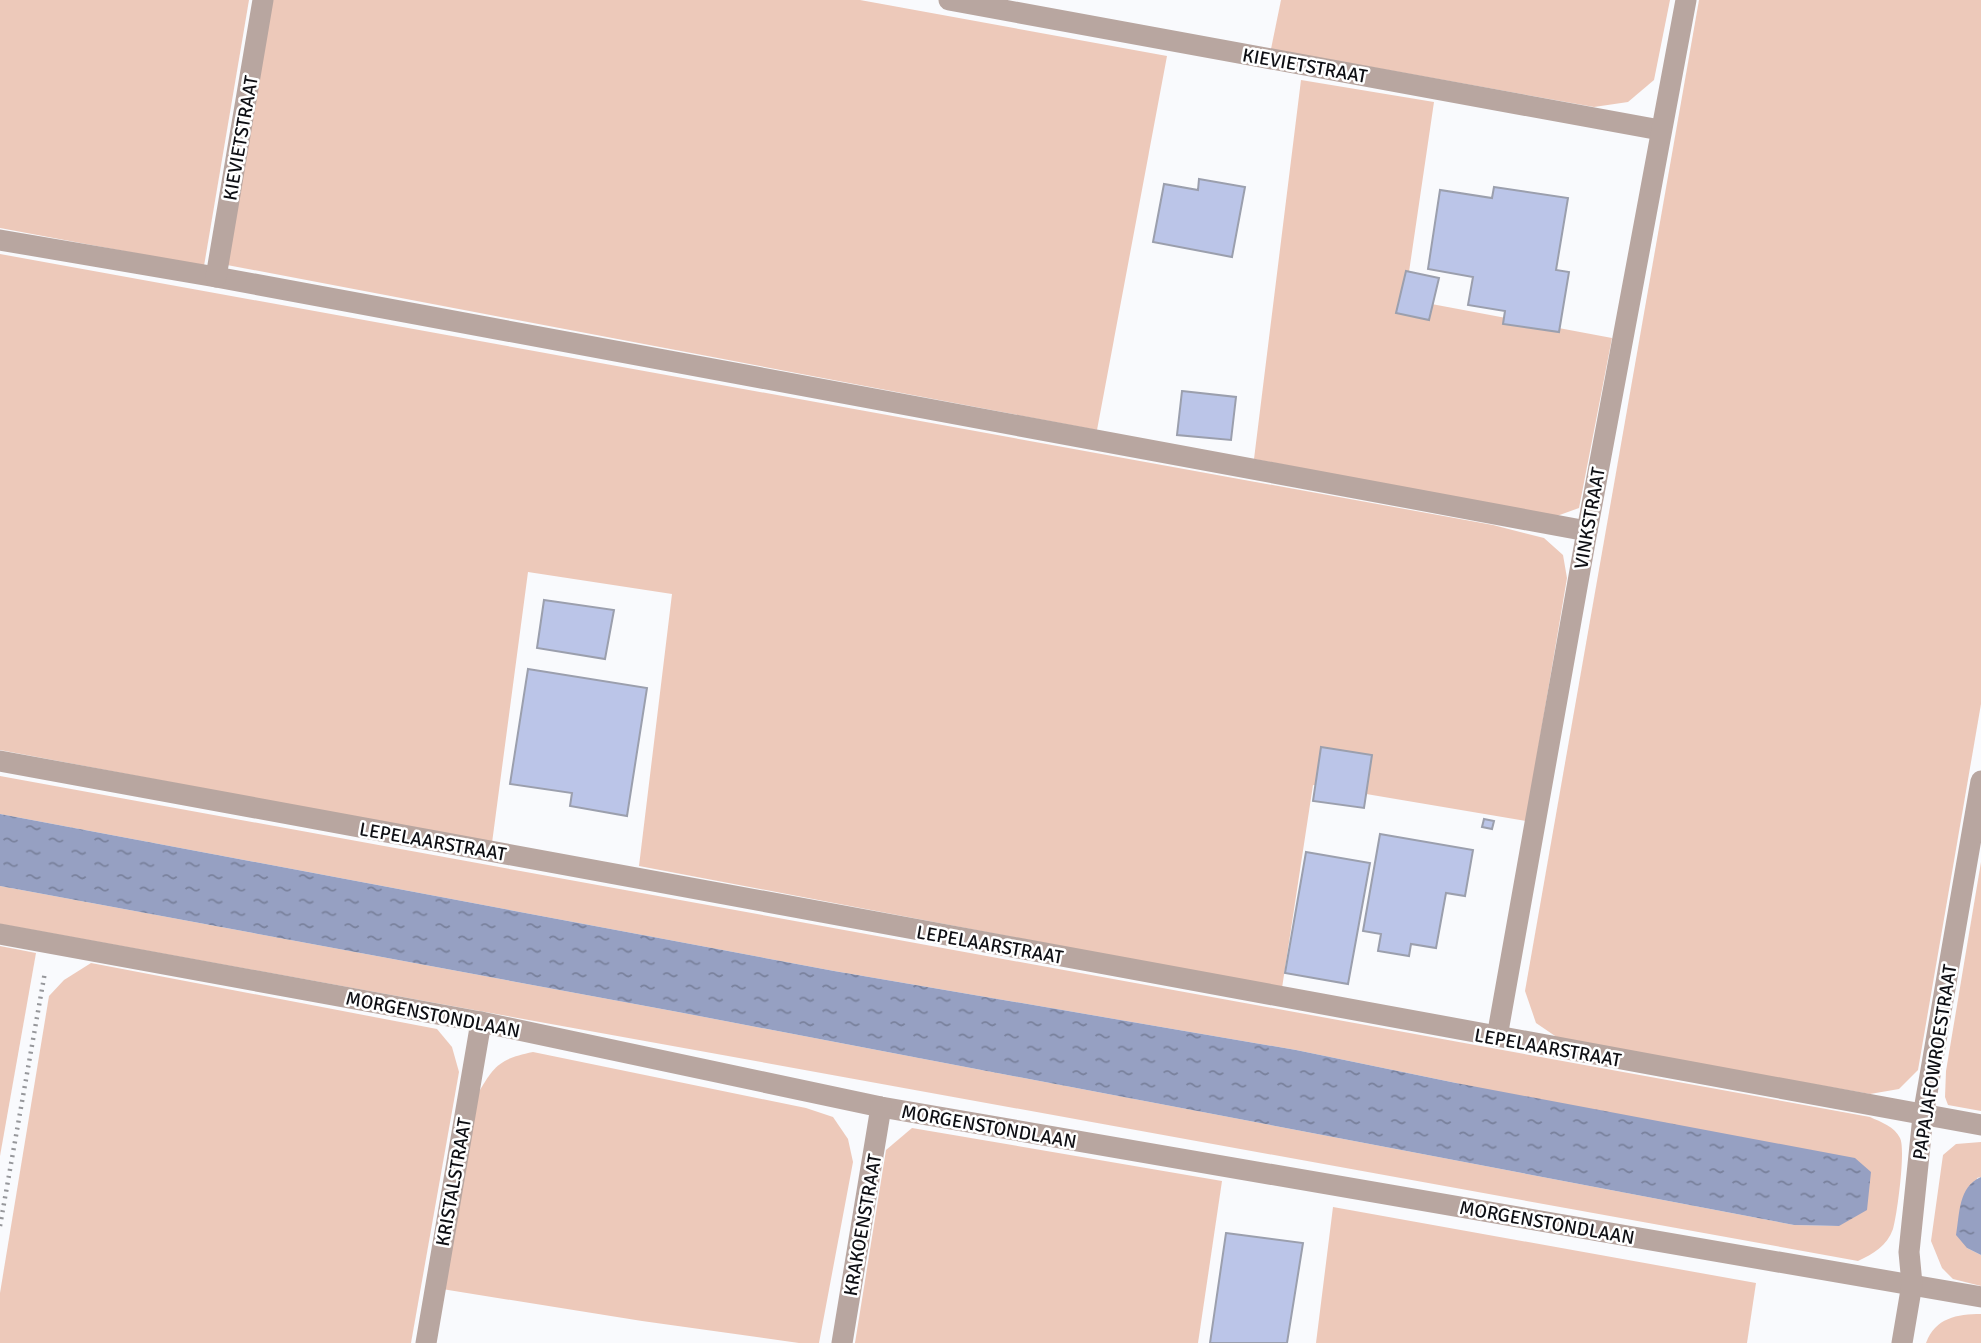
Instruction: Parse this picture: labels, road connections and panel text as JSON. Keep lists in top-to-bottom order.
{
  "streets": {
    "street": [
      "KIEVIETSTRAAT",
      "VINKSTRAAT",
      "LEPELAARSTRAAT",
      "MORGENSTONDLAAN",
      "PAPAJAFOWROESTRAAT",
      "KRISTALSTRAAT",
      "KRAKOENSTRAAT"
    ]
  },
  "crossings": [
    ["KIEVIETSTRAAT", "VINKSTRAAT"],
    ["VINKSTRAAT", "LEPELAARSTRAAT"],
    ["LEPELAARSTRAAT", "PAPAJAFOWROESTRAAT"],
    ["MORGENSTONDLAAN", "PAPAJAFOWROESTRAAT"],
    ["MORGENSTONDLAAN", "KRISTALSTRAAT"],
    ["MORGENSTONDLAAN", "KRAKOENSTRAAT"]
  ]
}
